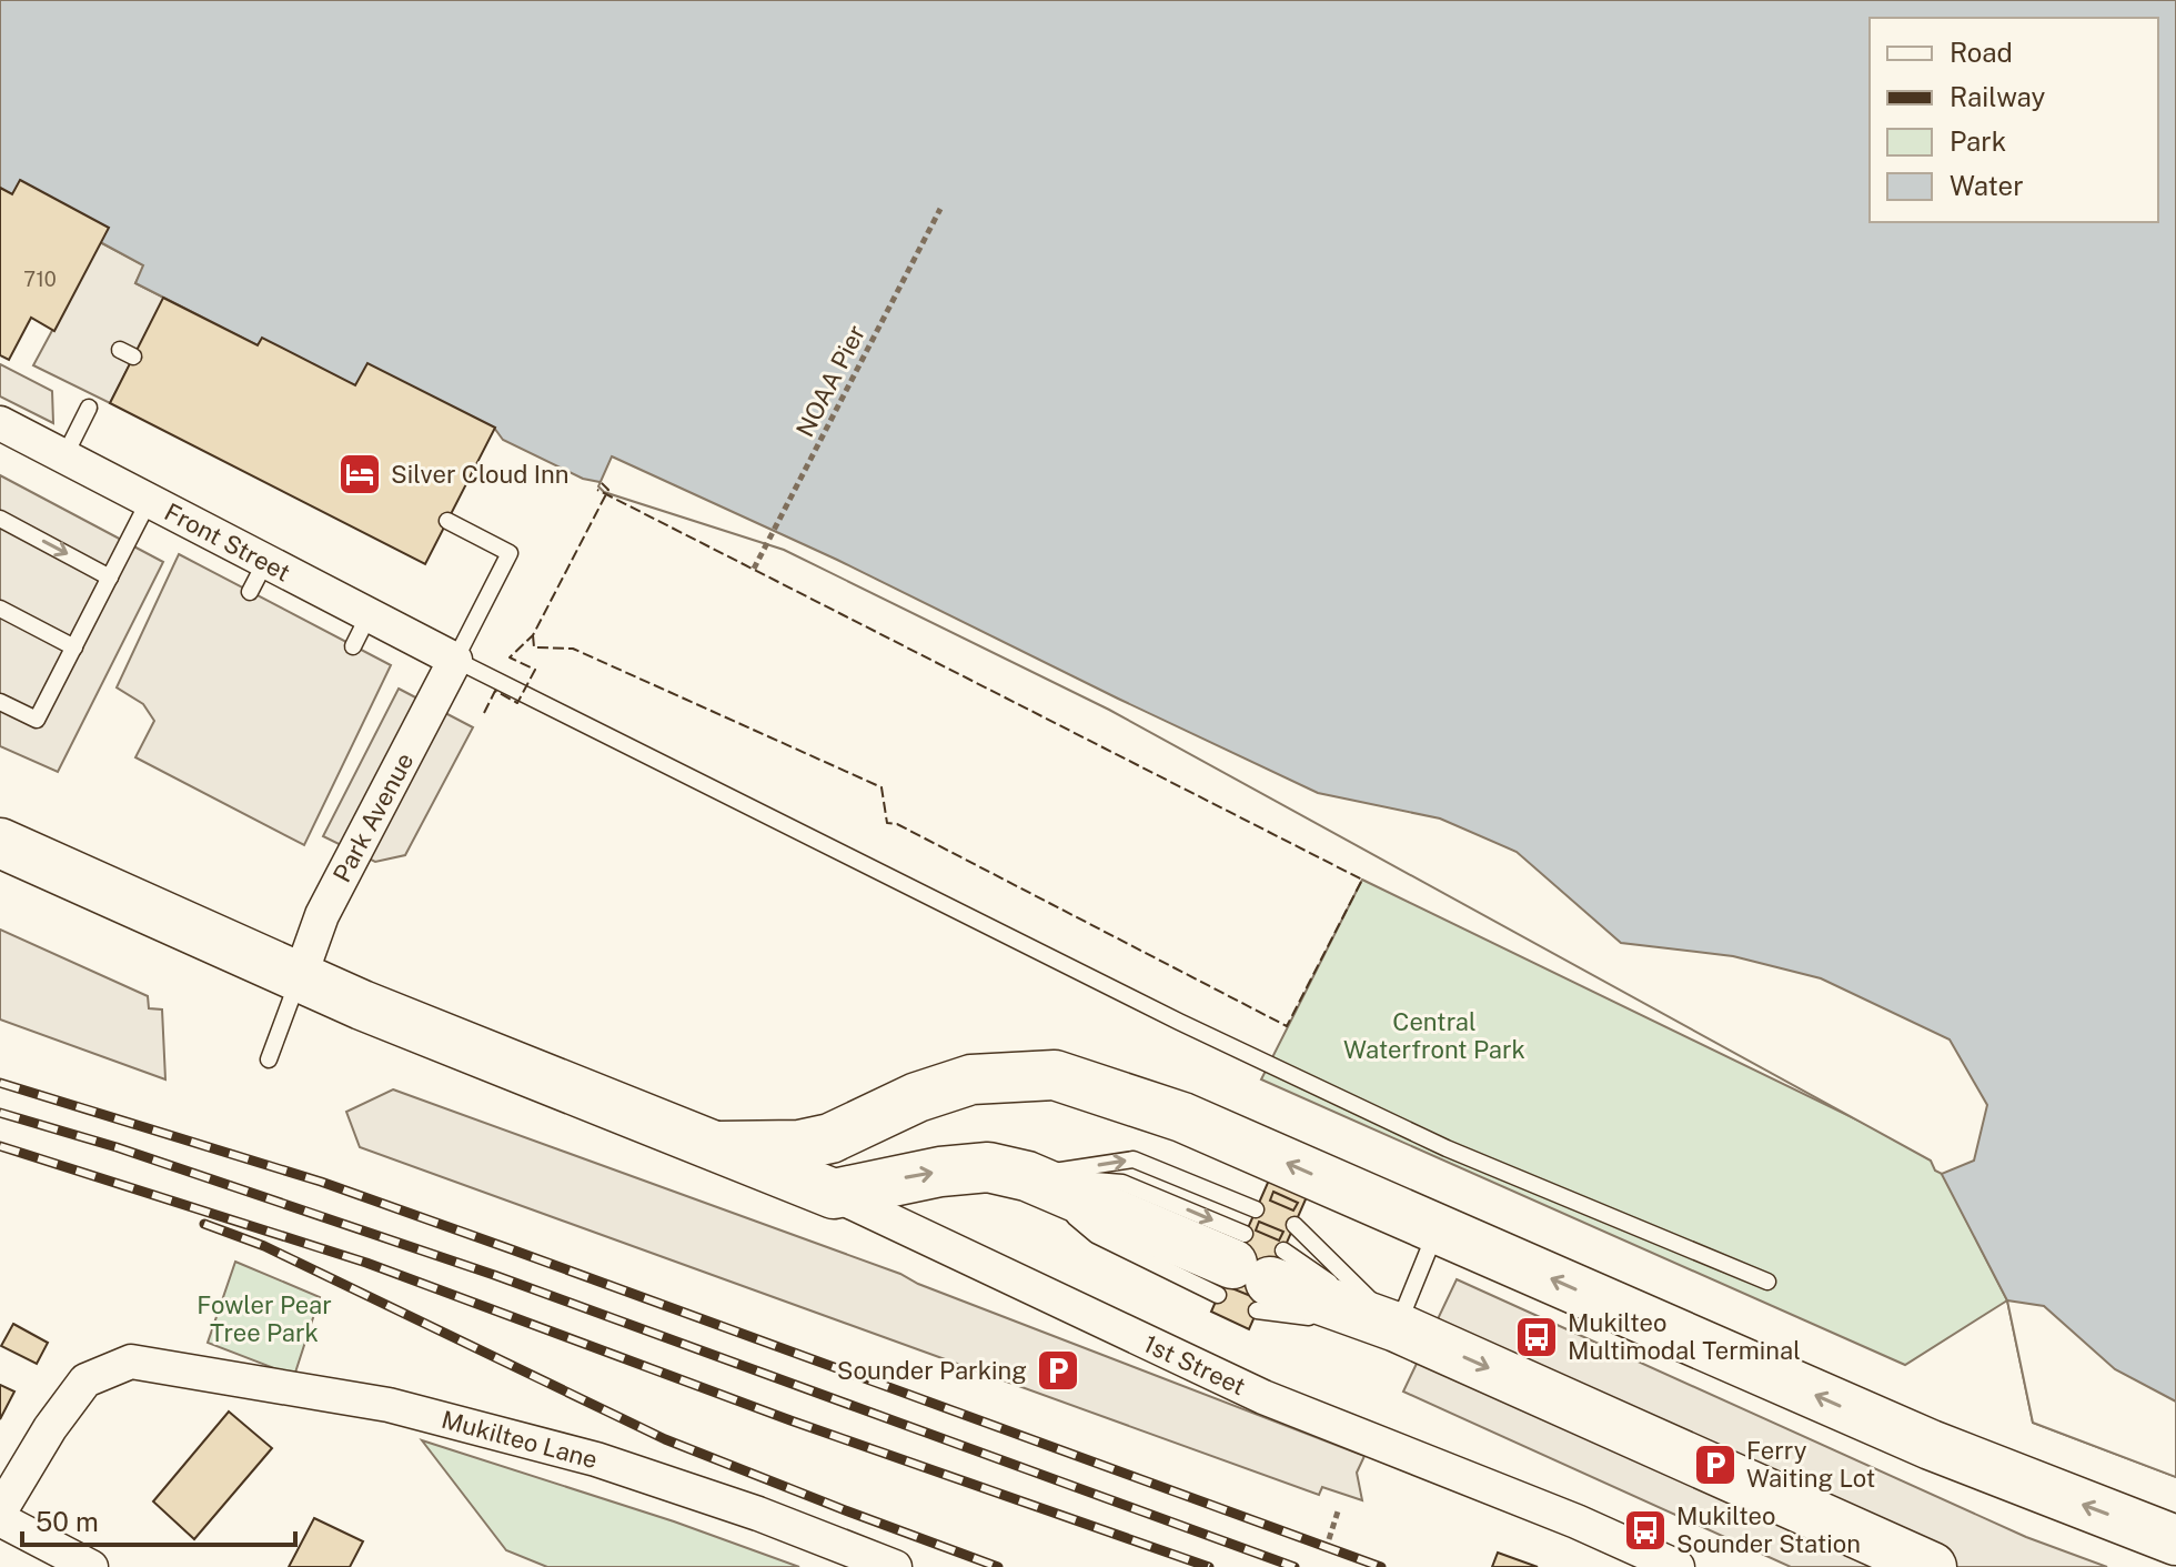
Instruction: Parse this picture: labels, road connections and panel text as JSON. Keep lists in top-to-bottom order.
{
  "streets": {
    "main road": ["1st Street"],
    "street": ["Front Street", "Park Avenue", "Mukilteo Lane"],
    "path": ["NOAA Pier"]
  },
  "crossings": [
    ["Front Street", "Park Avenue"],
    ["Park Avenue", "1st Street"]
  ],
  "parks": ["Central Waterfront Park", "Fowler Pear Tree Park"],
  "places": {
    "hotel": ["Silver Cloud Inn"],
    "bus stop": ["Mukilteo Multimodal Terminal", "Mukilteo Sounder Station"],
    "parking": ["Sounder Parking", "Ferry Waiting Lot"]
  },
  "house_numbers": ["710"],
  "legend": [
    "Road",
    "Railway",
    "Park",
    "Water"
  ],
  "scale_bar": "50 m"
}
